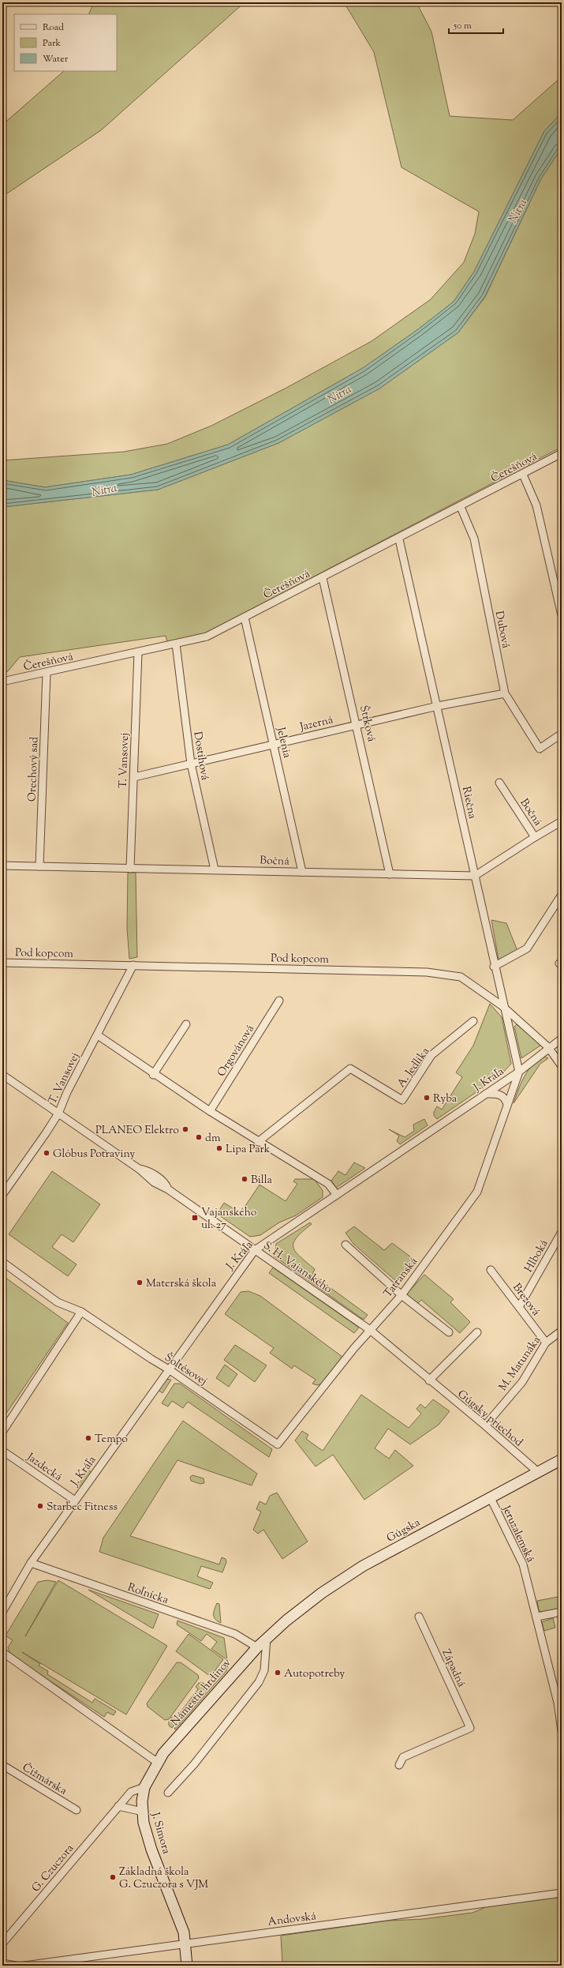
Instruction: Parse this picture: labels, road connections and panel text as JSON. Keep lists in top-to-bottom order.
{
  "streets": {
    "main road": ["Gúgska", "Námestie hrdinov", "J. Simora"],
    "street": [
      "Čerešňová",
      "Dubová",
      "Jazerná",
      "Štrková",
      "Jelenia",
      "Dostihová",
      "T. Vansovej",
      "Orechový sad",
      "Riečna",
      "Bočná",
      "Pod kopcom",
      "Orgovánová",
      "A. Jedlika",
      "J. Kráľa",
      "Hlboká",
      "S. H. Vajanského",
      "Tatranská",
      "Brezová",
      "M. Matunáka",
      "Šoltésovej",
      "Gúgsky priechod",
      "Jazdecká",
      "Jeruzalemská",
      "Roľnícka",
      "Západná",
      "Čižmárska",
      "G. Czuczora",
      "Andovská"
    ]
  },
  "crossings": [
    ["Čerešňová", "Dubová"],
    ["Čerešňová", "Štrková"],
    ["Čerešňová", "Jelenia"],
    ["Čerešňová", "Dostihová"],
    ["Čerešňová", "T. Vansovej"],
    ["Čerešňová", "Orechový sad"],
    ["Čerešňová", "Riečna"],
    ["Dubová", "Jazerná"],
    ["Jazerná", "Štrková"],
    ["Jazerná", "Jelenia"],
    ["Jazerná", "Dostihová"],
    ["Jazerná", "T. Vansovej"],
    ["Jazerná", "Riečna"],
    ["Štrková", "Bočná"],
    ["Jelenia", "Bočná"],
    ["Dostihová", "Bočná"],
    ["T. Vansovej", "Bočná"],
    ["T. Vansovej", "Pod kopcom"],
    ["T. Vansovej", "S. H. Vajanského"],
    ["Orechový sad", "Bočná"],
    ["Riečna", "Bočná"],
    ["Riečna", "Pod kopcom"],
    ["Riečna", "J. Kráľa"],
    ["Riečna", "Tatranská"],
    ["J. Kráľa", "S. H. Vajanského"],
    ["J. Kráľa", "Tatranská"],
    ["J. Kráľa", "Šoltésovej"],
    ["J. Kráľa", "Jazdecká"],
    ["J. Kráľa", "Roľnícka"],
    ["Hlboká", "Brezová"],
    ["S. H. Vajanského", "Tatranská"],
    ["S. H. Vajanského", "Gúgsky priechod"],
    ["Tatranská", "Šoltésovej"],
    ["Tatranská", "Gúgsky priechod"],
    ["Brezová", "M. Matunáka"],
    ["M. Matunáka", "Gúgsky priechod"],
    ["Gúgsky priechod", "Gúgska"],
    ["Gúgska", "Jeruzalemská"],
    ["Gúgska", "Námestie hrdinov"],
    ["Roľnícka", "Námestie hrdinov"],
    ["Námestie hrdinov", "J. Simora"],
    ["J. Simora", "G. Czuczora"],
    ["J. Simora", "Andovská"]
  ],
  "water": ["Nitra"],
  "places": {
    "other": [
      "Ryba",
      "PLANEO Elektro",
      "dm",
      "Lipa Park",
      "Glóbus Potraviny",
      "Billa",
      "Materská škola",
      "Tempo",
      "Starbec Fitness",
      "Autopotreby",
      "Základná škola G. Czuczora s VJM"
    ],
    "transit": ["Vajanského ul. 27"]
  },
  "legend": ["Road", "Park", "Water"],
  "scale_bar": "50 m"
}
